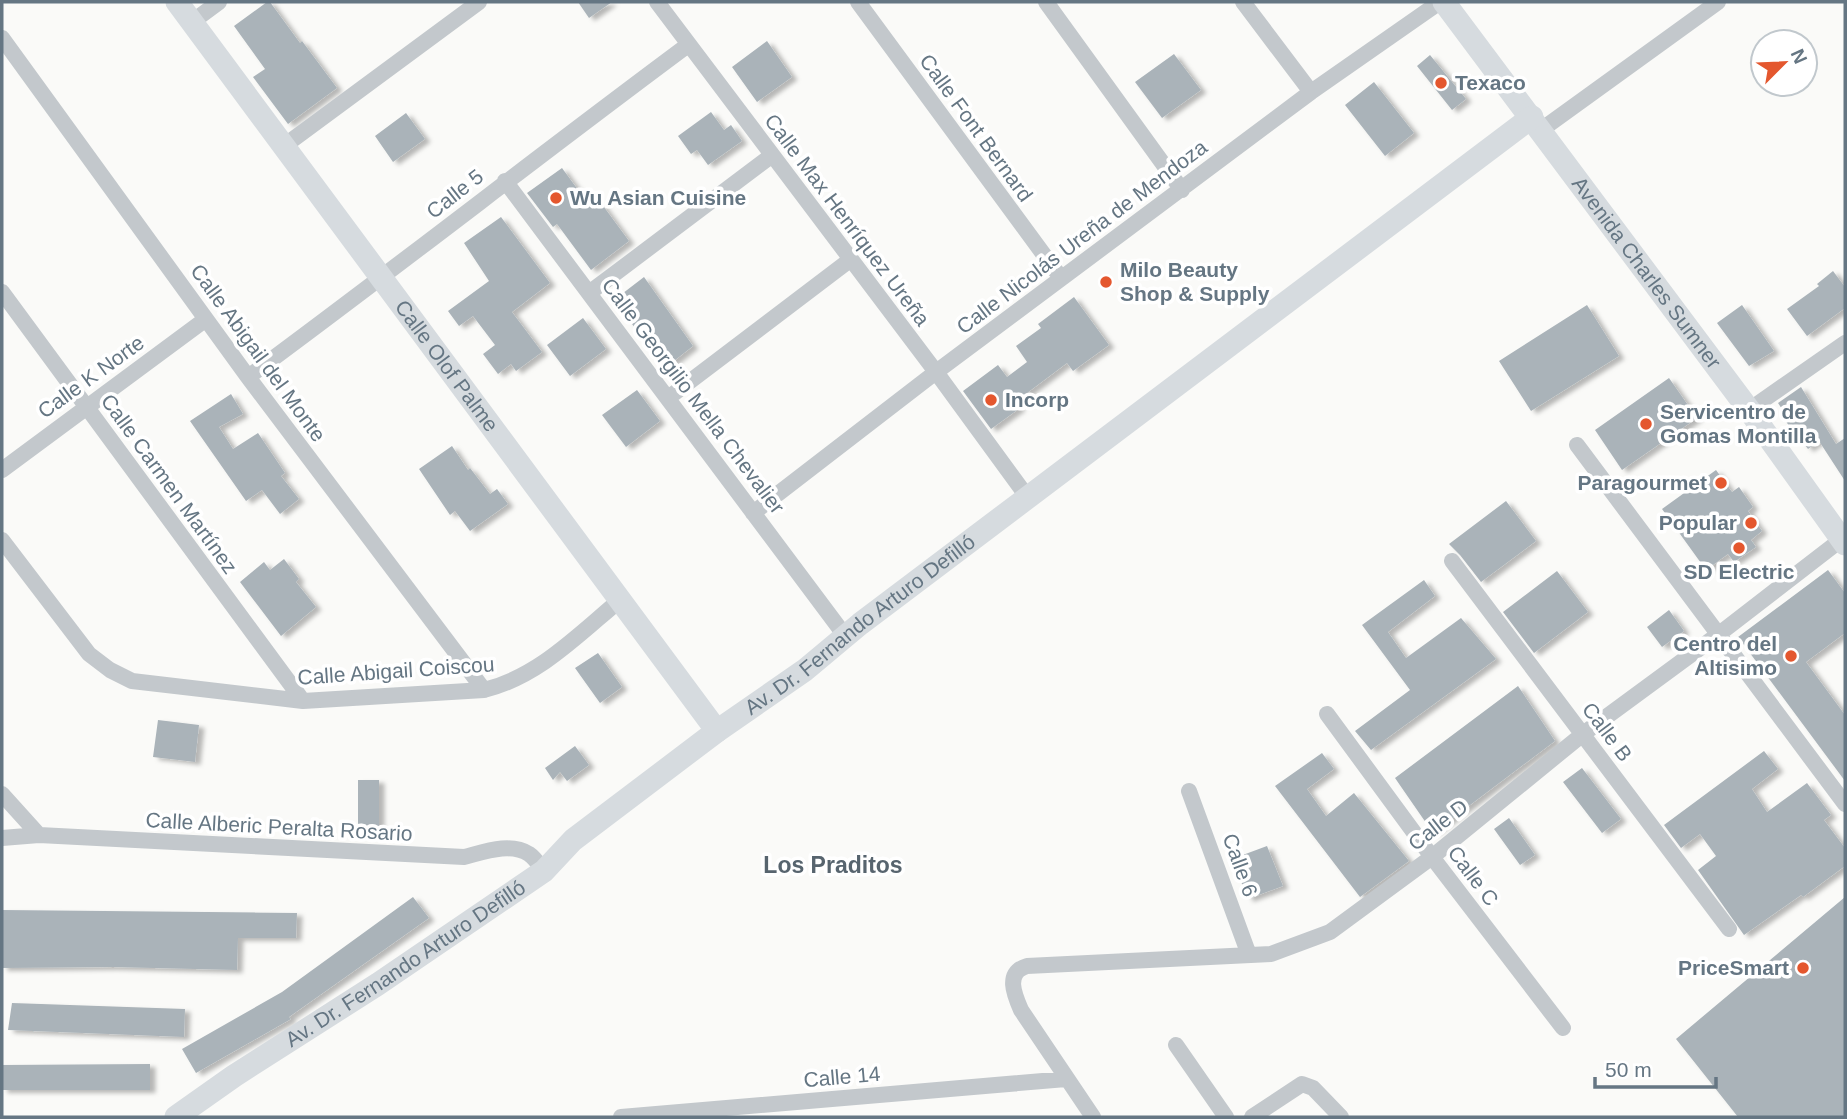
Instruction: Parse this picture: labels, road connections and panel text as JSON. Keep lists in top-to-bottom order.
{
  "streets": {
    "street": [
      "Calle Font Bernard",
      "Calle 5",
      "Calle Max Henríquez Ureña",
      "Calle Nicolás Ureña de Mendoza",
      "Avenida Charles Sumner",
      "Calle Abigail del Monte",
      "Calle Olof Palme",
      "Calle K Norte",
      "Calle Georgilio Mella Chevalier",
      "Calle Carmen Martínez",
      "Av. Dr. Fernando Arturo Defilló",
      "Calle Abigail Coiscou",
      "Calle B",
      "Calle D",
      "Calle Alberic Peralta Rosario",
      "Calle 6",
      "Calle C",
      "Calle 14"
    ]
  },
  "crossings": [
    ["Calle Font Bernard", "Calle Nicolás Ureña de Mendoza"],
    ["Calle 5", "Calle Max Henríquez Ureña"],
    ["Calle 5", "Calle Abigail del Monte"],
    ["Calle 5", "Calle Olof Palme"],
    ["Calle 5", "Calle Georgilio Mella Chevalier"],
    ["Calle Max Henríquez Ureña", "Calle Nicolás Ureña de Mendoza"],
    ["Calle Max Henríquez Ureña", "Av. Dr. Fernando Arturo Defilló"],
    ["Calle Nicolás Ureña de Mendoza", "Avenida Charles Sumner"],
    ["Calle Nicolás Ureña de Mendoza", "Calle Georgilio Mella Chevalier"],
    ["Avenida Charles Sumner", "Av. Dr. Fernando Arturo Defilló"],
    ["Avenida Charles Sumner", "Calle D"],
    ["Calle Abigail del Monte", "Calle K Norte"],
    ["Calle Abigail del Monte", "Calle Abigail Coiscou"],
    ["Calle Olof Palme", "Av. Dr. Fernando Arturo Defilló"],
    ["Calle Olof Palme", "Calle Abigail Coiscou"],
    ["Calle K Norte", "Calle Carmen Martínez"],
    ["Calle Georgilio Mella Chevalier", "Av. Dr. Fernando Arturo Defilló"],
    ["Calle Carmen Martínez", "Calle Abigail Coiscou"],
    ["Av. Dr. Fernando Arturo Defilló", "Calle Alberic Peralta Rosario"],
    ["Calle B", "Calle D"],
    ["Calle D", "Calle 6"],
    ["Calle D", "Calle C"],
    ["Calle D", "Calle 14"]
  ],
  "districts": ["Los Praditos"],
  "places": [
    "Texaco",
    "Wu Asian Cuisine",
    "Milo Beauty Shop & Supply",
    "Incorp",
    "Servicentro de Gomas Montilla",
    "Paragourmet",
    "Popular",
    "SD Electric",
    "Centro del Altisimo",
    "PriceSmart"
  ],
  "scale_bar": "50 m",
  "north": "top right"
}
